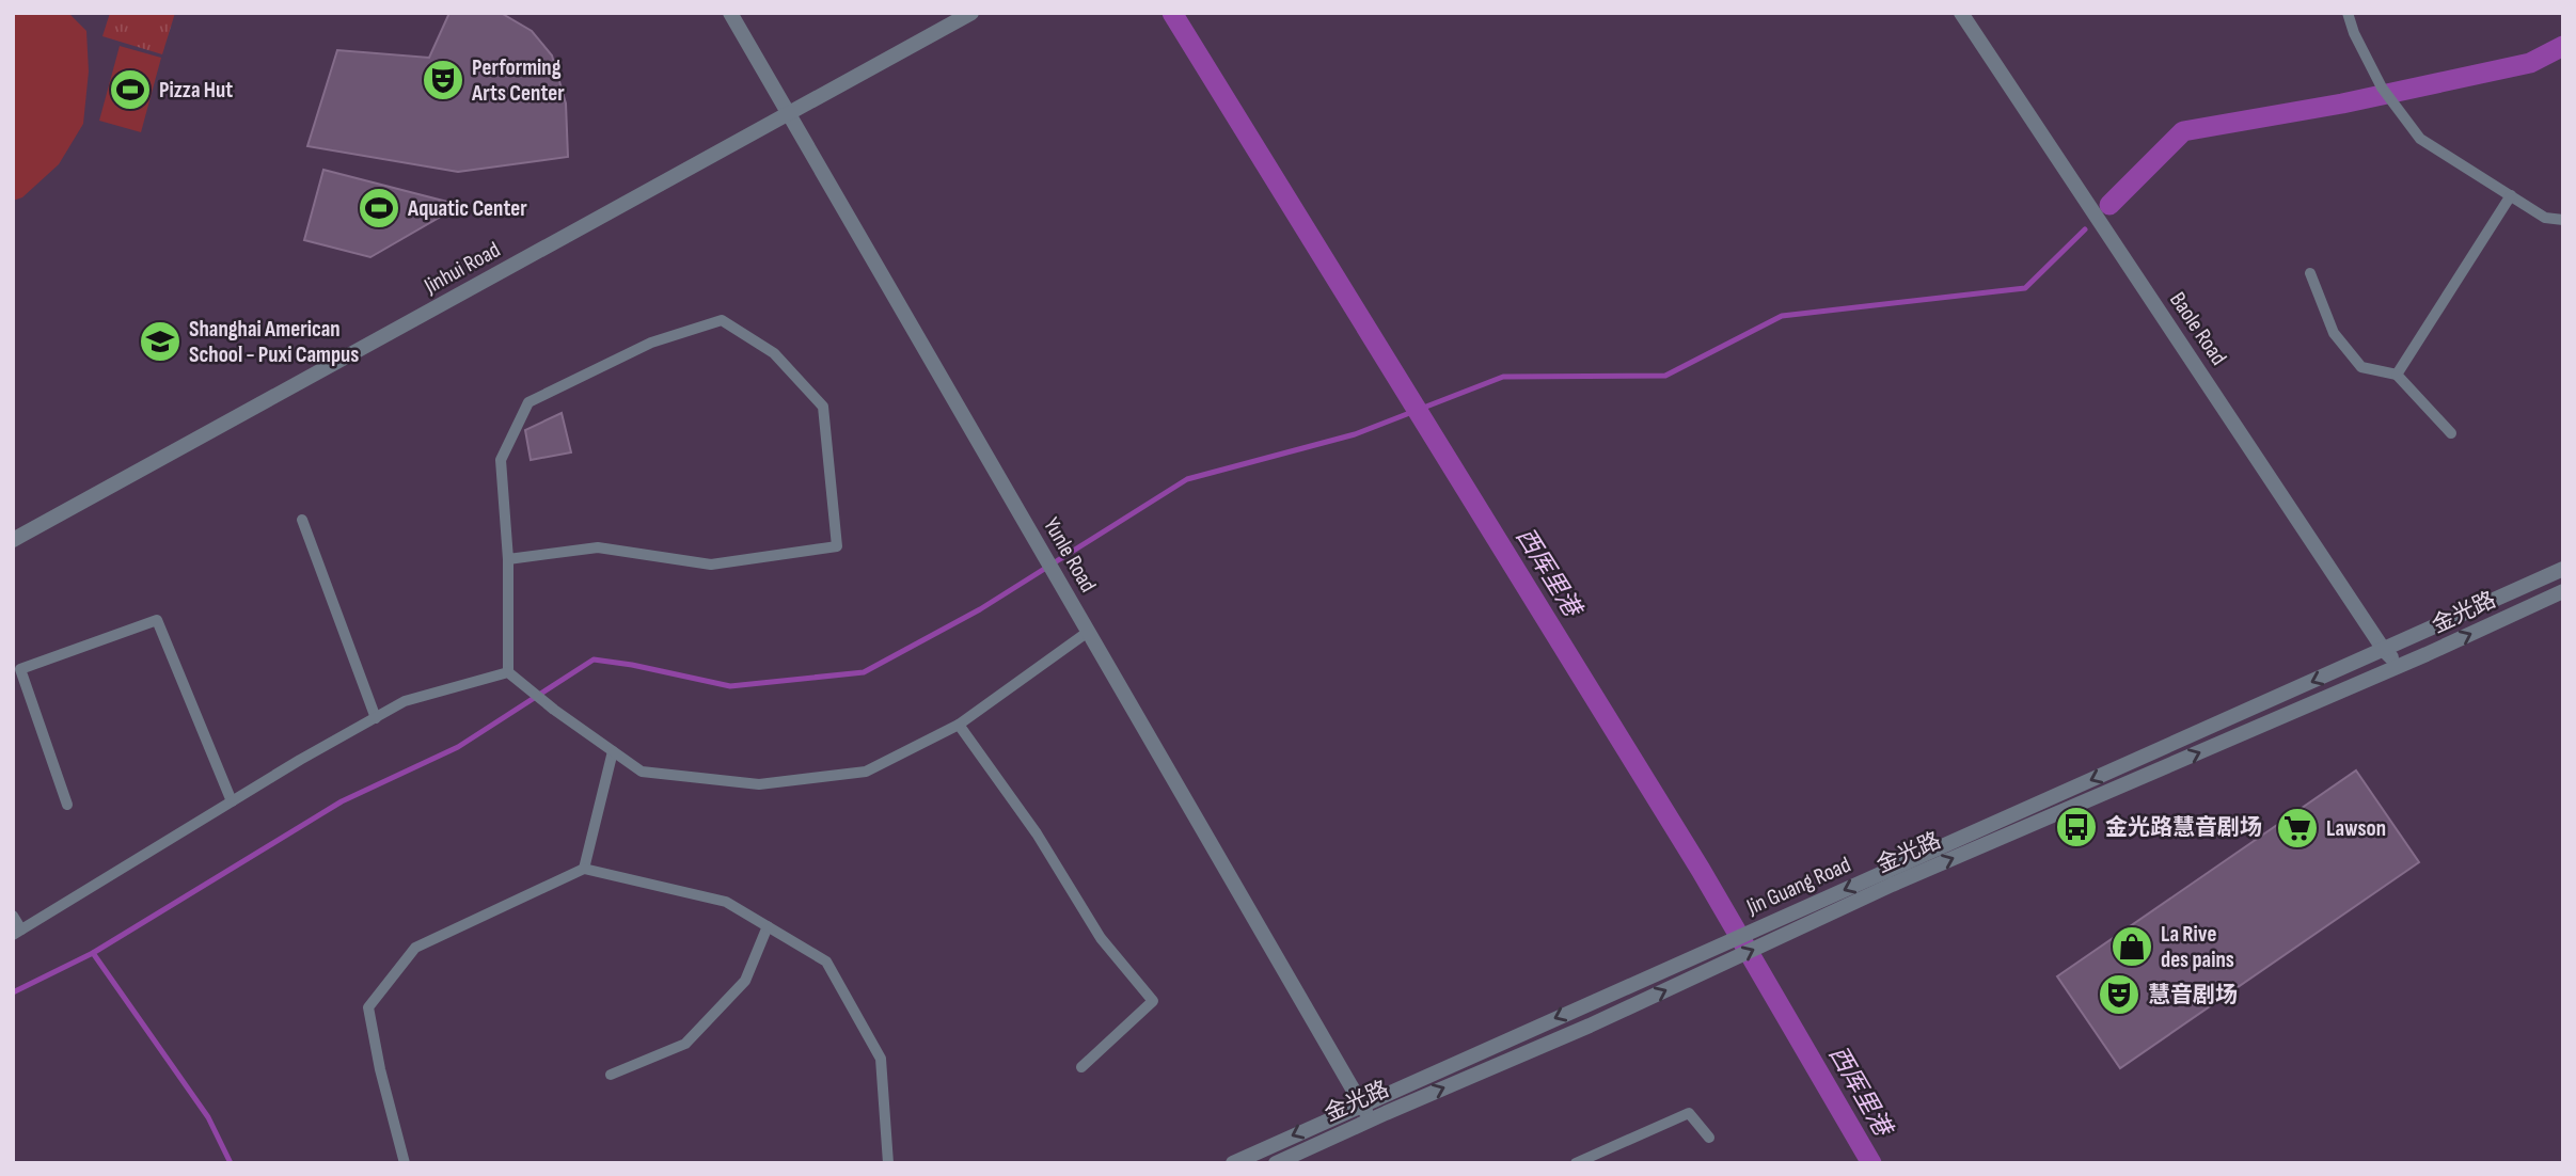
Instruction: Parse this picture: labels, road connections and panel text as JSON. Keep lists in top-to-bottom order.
{
  "streets": {
    "street": [
      "Jinhui Road",
      "Baole Road",
      "Yunle Road",
      "金光路",
      "Jin Guang Road"
    ]
  },
  "crossings": [
    ["Jinhui Road", "Yunle Road"],
    ["Baole Road", "金光路"],
    ["Baole Road", "Jin Guang Road"],
    ["Yunle Road", "金光路"],
    ["Yunle Road", "Jin Guang Road"]
  ],
  "one_way": ["金光路", "Jin Guang Road"],
  "water": ["西厍里港"],
  "places": {
    "theatre": ["Performing Arts Center", "慧音剧场"],
    "sports": ["Pizza Hut", "Aquatic Center"],
    "school or university": ["Shanghai American School - Puxi Campus"],
    "bus stop": ["金光路慧音剧场"],
    "supermarket": ["Lawson"],
    "shop": ["La Rive des pains"]
  }
}
